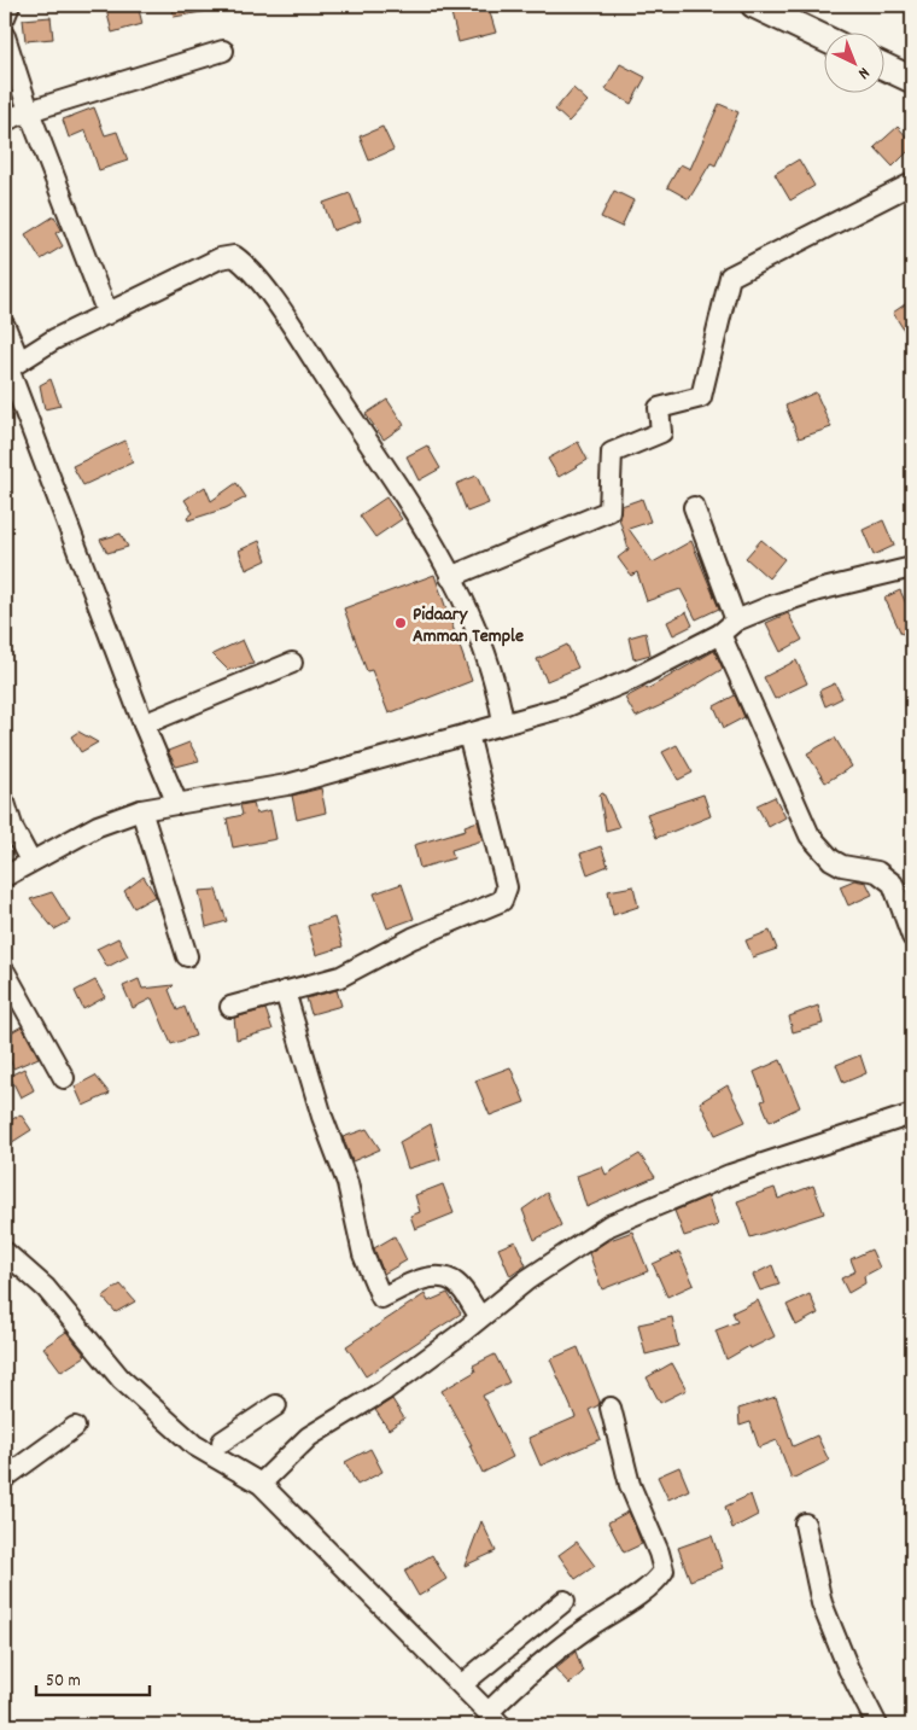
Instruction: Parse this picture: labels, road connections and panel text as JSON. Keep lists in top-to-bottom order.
{
  "places": ["Pidaary Amman Temple"],
  "scale_bar": "50 m",
  "north": "bottom right"
}
